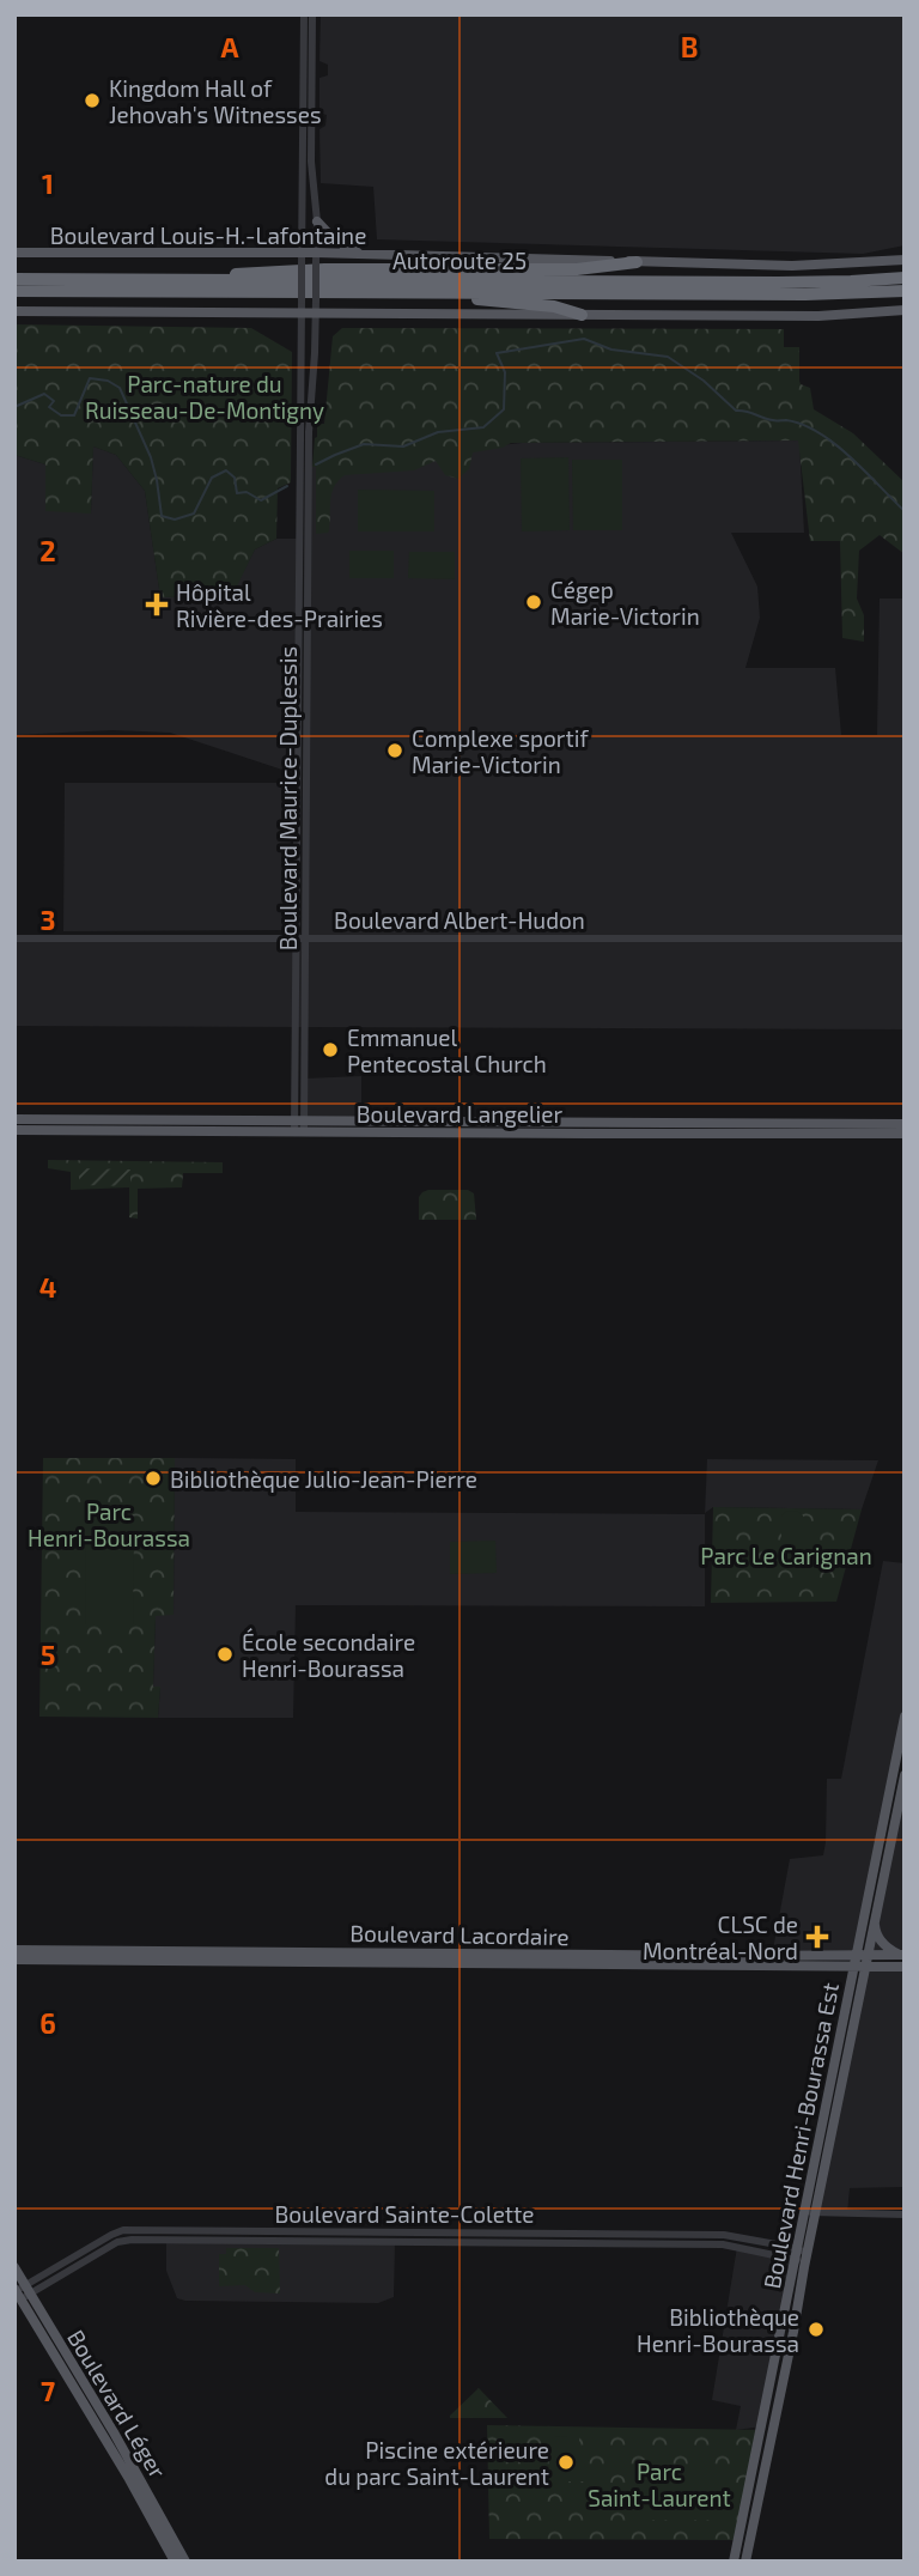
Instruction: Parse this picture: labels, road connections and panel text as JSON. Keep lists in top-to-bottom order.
{
  "streets": {
    "highway": ["Autoroute 25"],
    "main road": [
      "Boulevard Louis-H.-Lafontaine",
      "Boulevard Langelier",
      "Boulevard Lacordaire",
      "Boulevard Henri-Bourassa Est",
      "Boulevard Léger"
    ],
    "street": ["Boulevard Maurice-Duplessis", "Boulevard Albert-Hudon", "Boulevard Sainte-Colette"]
  },
  "crossings": [
    ["Boulevard Louis-H.-Lafontaine", "Boulevard Maurice-Duplessis"],
    ["Boulevard Maurice-Duplessis", "Boulevard Albert-Hudon"],
    ["Boulevard Maurice-Duplessis", "Boulevard Langelier"],
    ["Boulevard Lacordaire", "Boulevard Henri-Bourassa Est"],
    ["Boulevard Henri-Bourassa Est", "Boulevard Sainte-Colette"],
    ["Boulevard Sainte-Colette", "Boulevard Léger"]
  ],
  "parks": [
    "Parc-nature du Ruisseau-De-Montigny",
    "Parc Henri-Bourassa",
    "Parc Le Carignan",
    "Parc Saint-Laurent"
  ],
  "places": {
    "other": [
      "Kingdom Hall of Jehovah's Witnesses",
      "Cégep Marie-Victorin",
      "Complexe sportif Marie-Victorin",
      "Emmanuel Pentecostal Church",
      "Bibliothèque Julio-Jean-Pierre",
      "École secondaire Henri-Bourassa",
      "Bibliothèque Henri-Bourassa",
      "Piscine extérieure du parc Saint-Laurent"
    ],
    "health": ["Hôpital Rivière-des-Prairies", "CLSC de Montréal-Nord"]
  },
  "grid": {
    "columns": ["A", "B"],
    "rows": [
      "1",
      "2",
      "3",
      "4",
      "5",
      "6",
      "7"
    ]
  }
}
